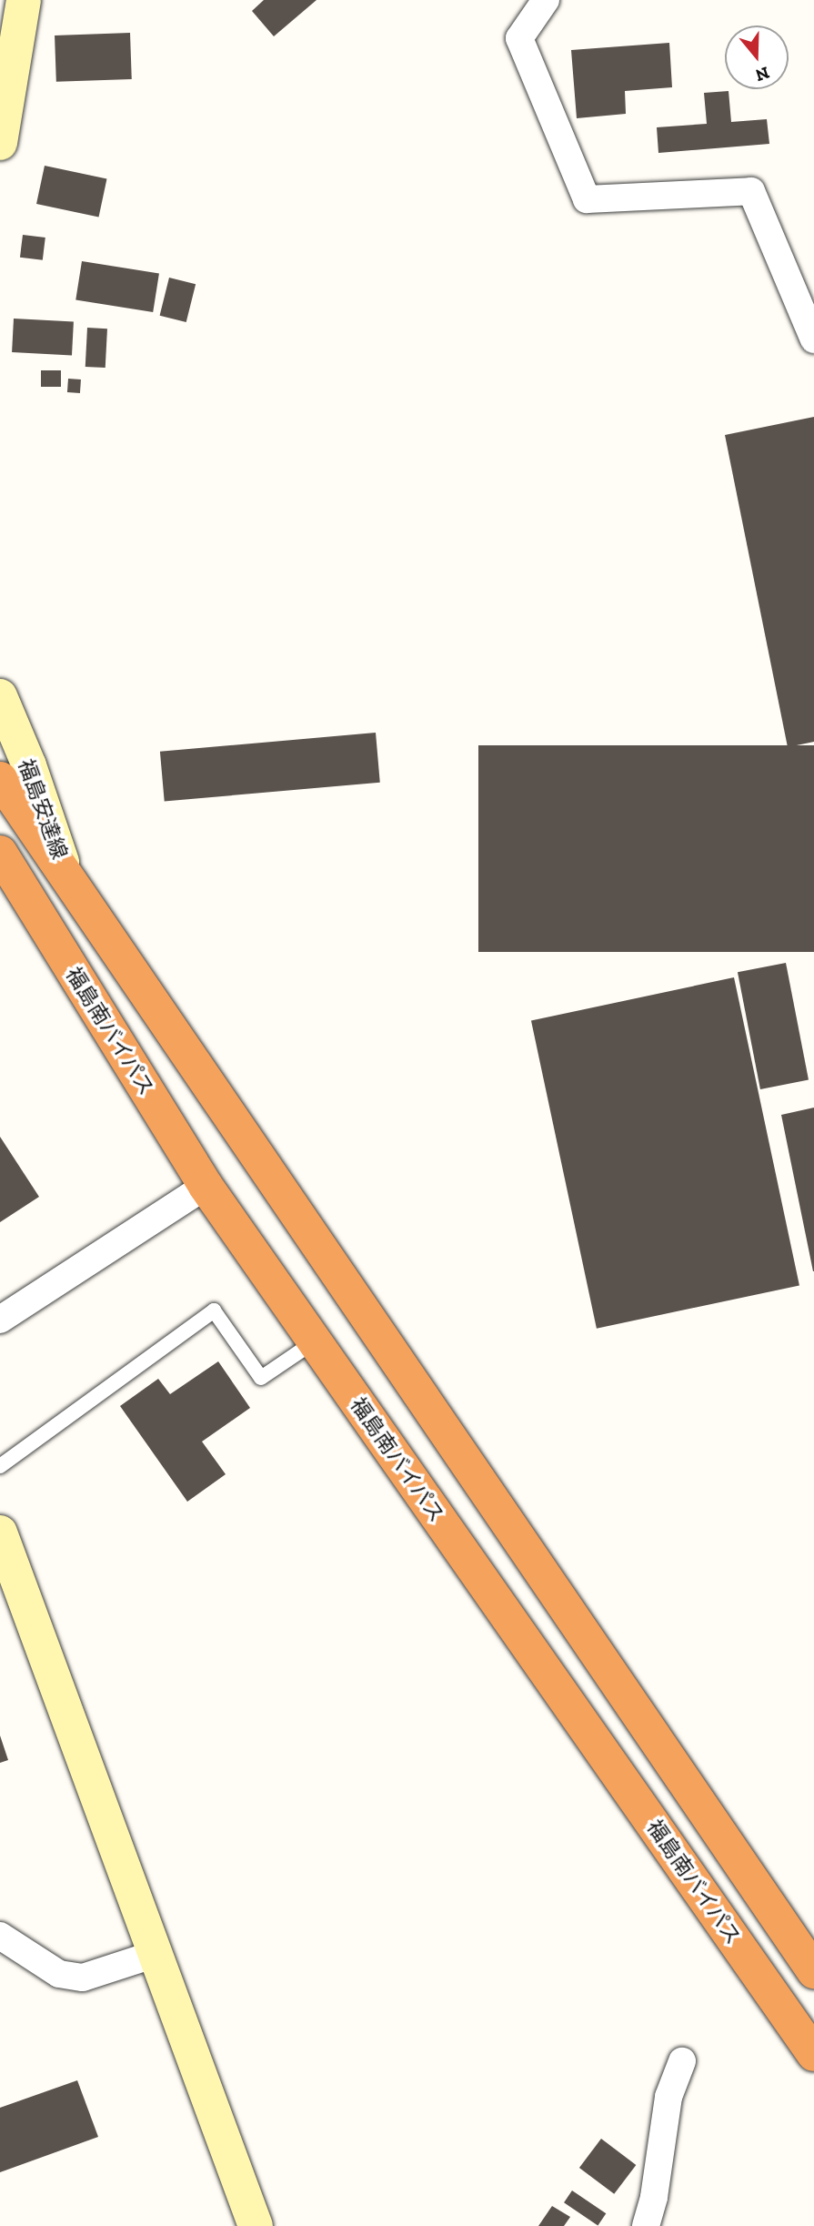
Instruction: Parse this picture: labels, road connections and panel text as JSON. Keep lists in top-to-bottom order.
{
  "streets": {
    "highway": ["福島南バイパス"],
    "street": ["福島安達線"]
  },
  "north": "bottom"
}
